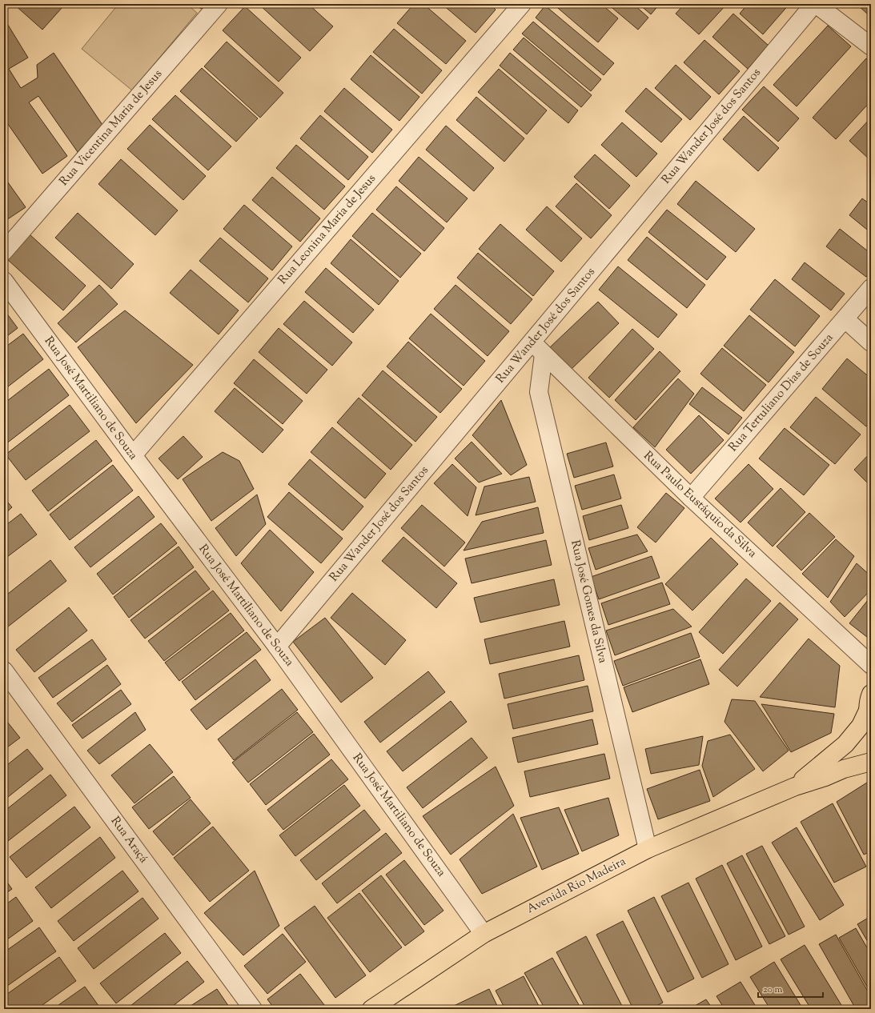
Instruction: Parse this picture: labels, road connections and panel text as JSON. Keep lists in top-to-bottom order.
{
  "streets": {
    "main road": ["Avenida Rio Madeira"],
    "street": [
      "Rua Wander José dos Santos",
      "Rua Vicentina Maria de Jesus",
      "Rua Leonina Maria de Jesus",
      "Rua Tertuliano Dias de Souza",
      "Rua José Martiliano de Souza",
      "Rua Paulo Eustáquio da Silva",
      "Rua José Gomes da Silva",
      "Rua Araçá"
    ]
  },
  "crossings": [
    ["Rua Wander José dos Santos", "Rua José Martiliano de Souza"],
    ["Rua Wander José dos Santos", "Rua Paulo Eustáquio da Silva"],
    ["Rua Wander José dos Santos", "Rua José Gomes da Silva"],
    ["Rua Leonina Maria de Jesus", "Rua José Martiliano de Souza"],
    ["Rua Tertuliano Dias de Souza", "Rua Paulo Eustáquio da Silva"],
    ["Rua José Martiliano de Souza", "Avenida Rio Madeira"],
    ["Rua Paulo Eustáquio da Silva", "Rua José Gomes da Silva"],
    ["Rua José Gomes da Silva", "Avenida Rio Madeira"]
  ],
  "scale_bar": "20 m"
}
